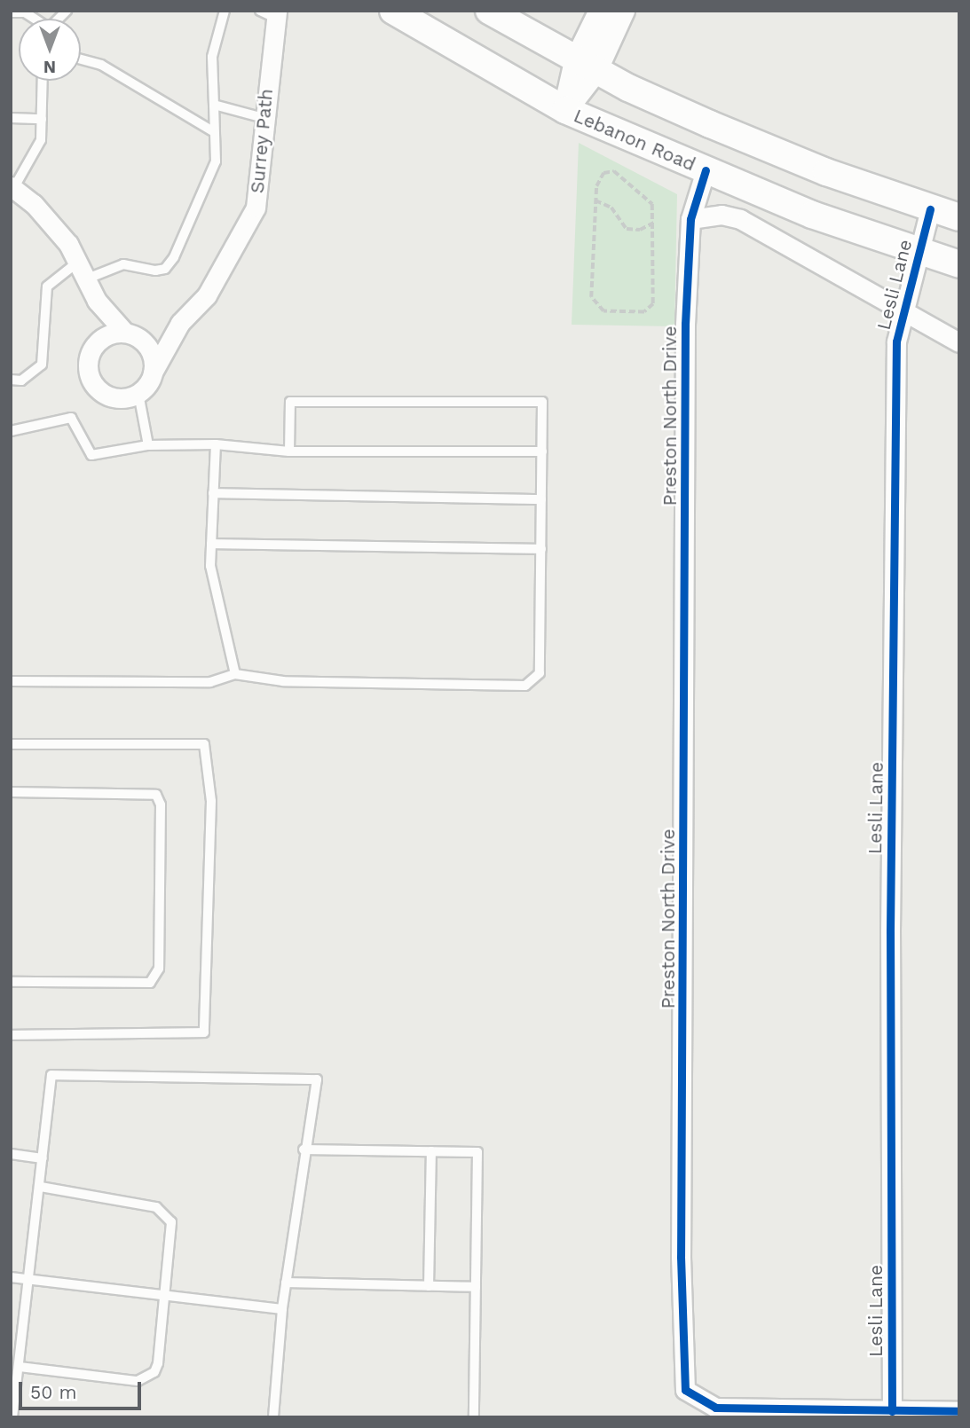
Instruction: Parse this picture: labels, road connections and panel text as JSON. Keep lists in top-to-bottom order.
{
  "streets": {
    "main road": ["Lebanon Road"],
    "street": ["Surrey Path", "Lesli Lane", "Preston North Drive"]
  },
  "crossings": [
    ["Lebanon Road", "Lesli Lane"],
    ["Lebanon Road", "Preston North Drive"],
    ["Lesli Lane", "Preston North Drive"]
  ],
  "scale_bar": "50 m",
  "north": "bottom"
}
